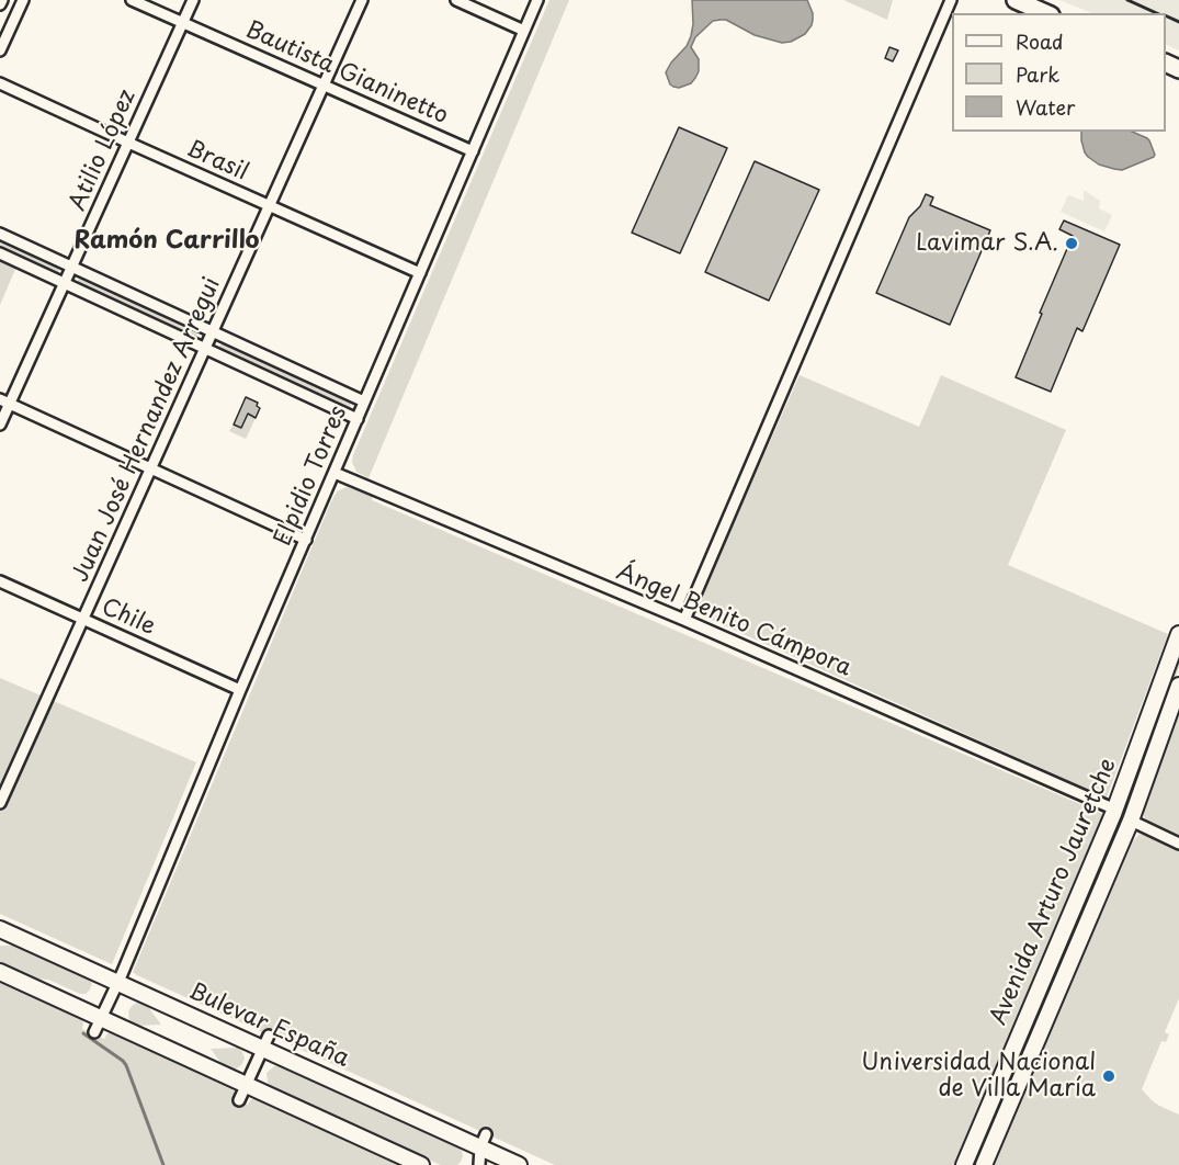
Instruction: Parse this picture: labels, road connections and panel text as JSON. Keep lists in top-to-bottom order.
{
  "streets": {
    "main road": ["Avenida Arturo Jauretche", "Bulevar España"],
    "street": [
      "Bautista Gianinetto",
      "Atilio López",
      "Brasil",
      "Juan José Hernandez Arregui",
      "Elpidio Torres",
      "Chile",
      "Ángel Benito Cámpora"
    ]
  },
  "crossings": [
    ["Bautista Gianinetto", "Atilio López"],
    ["Bautista Gianinetto", "Juan José Hernandez Arregui"],
    ["Bautista Gianinetto", "Elpidio Torres"],
    ["Atilio López", "Brasil"],
    ["Brasil", "Juan José Hernandez Arregui"],
    ["Brasil", "Elpidio Torres"],
    ["Juan José Hernandez Arregui", "Chile"],
    ["Elpidio Torres", "Chile"],
    ["Elpidio Torres", "Ángel Benito Cámpora"],
    ["Elpidio Torres", "Bulevar España"],
    ["Ángel Benito Cámpora", "Avenida Arturo Jauretche"]
  ],
  "districts": ["Ramón Carrillo"],
  "places": ["Lavimar S.A.", "Universidad Nacional de Villa María"],
  "legend": ["Road", "Park", "Water"]
}
